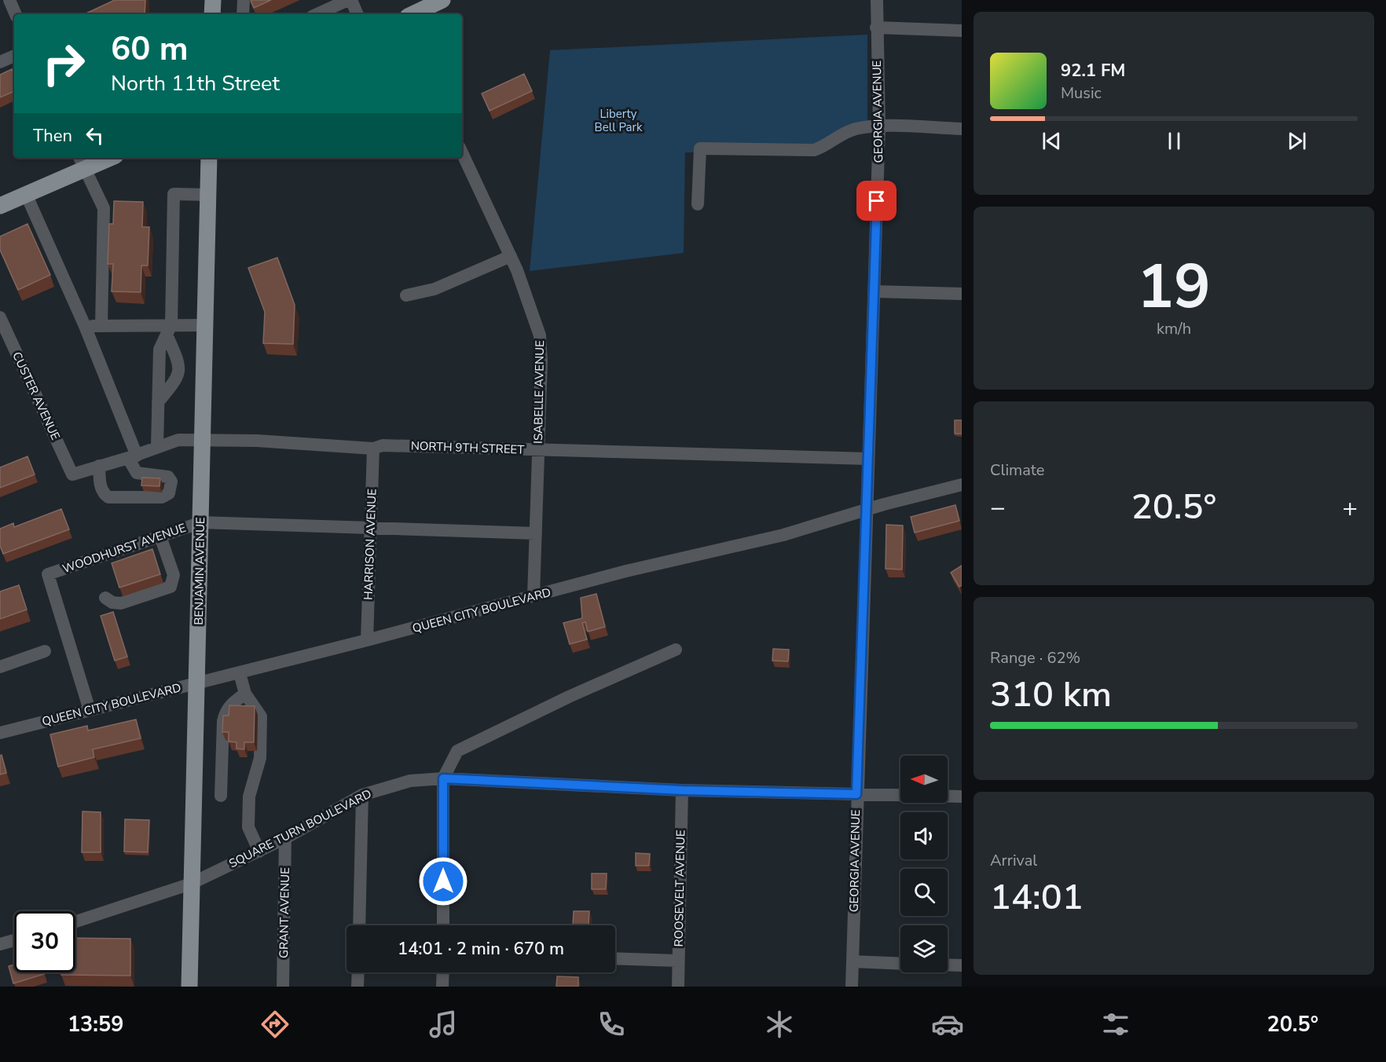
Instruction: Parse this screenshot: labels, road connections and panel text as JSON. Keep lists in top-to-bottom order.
{
  "streets": {
    "main road": ["BENJAMIN AVENUE"],
    "street": [
      "GEORGIA AVENUE",
      "ISABELLE AVENUE",
      "CUSTER AVENUE",
      "NORTH 9TH STREET",
      "HARRISON AVENUE",
      "WOODHURST AVENUE",
      "QUEEN CITY BOULEVARD",
      "SQUARE TURN BOULEVARD",
      "ROOSEVELT AVENUE",
      "GRANT AVENUE"
    ]
  },
  "crossings": [
    ["GEORGIA AVENUE", "NORTH 9TH STREET"],
    ["GEORGIA AVENUE", "QUEEN CITY BOULEVARD"],
    ["GEORGIA AVENUE", "SQUARE TURN BOULEVARD"],
    ["ISABELLE AVENUE", "NORTH 9TH STREET"],
    ["ISABELLE AVENUE", "QUEEN CITY BOULEVARD"],
    ["CUSTER AVENUE", "NORTH 9TH STREET"],
    ["NORTH 9TH STREET", "HARRISON AVENUE"],
    ["NORTH 9TH STREET", "BENJAMIN AVENUE"],
    ["HARRISON AVENUE", "QUEEN CITY BOULEVARD"],
    ["WOODHURST AVENUE", "BENJAMIN AVENUE"],
    ["WOODHURST AVENUE", "QUEEN CITY BOULEVARD"],
    ["BENJAMIN AVENUE", "QUEEN CITY BOULEVARD"],
    ["BENJAMIN AVENUE", "SQUARE TURN BOULEVARD"],
    ["SQUARE TURN BOULEVARD", "ROOSEVELT AVENUE"],
    ["SQUARE TURN BOULEVARD", "GRANT AVENUE"]
  ],
  "parks": ["Liberty Bell Park"],
  "north": "left",
  "page": {
    "turn": ["60 m", "North 11th Street"],
    "song": ["92.1 FM", "Music"],
    "then": "Then",
    "tile": [
      ["19", "km/h"],
      "Climate",
      ["Range · 62%", "310 km"],
      ["Arrival", "14:01"]
    ],
    "heat": ["−", "20.5°", "+"],
    "limit": "30",
    "trip": "14:01 · 2 min · 670 m",
    "tabs": ["13:59", "20.5°"]
  }
}
